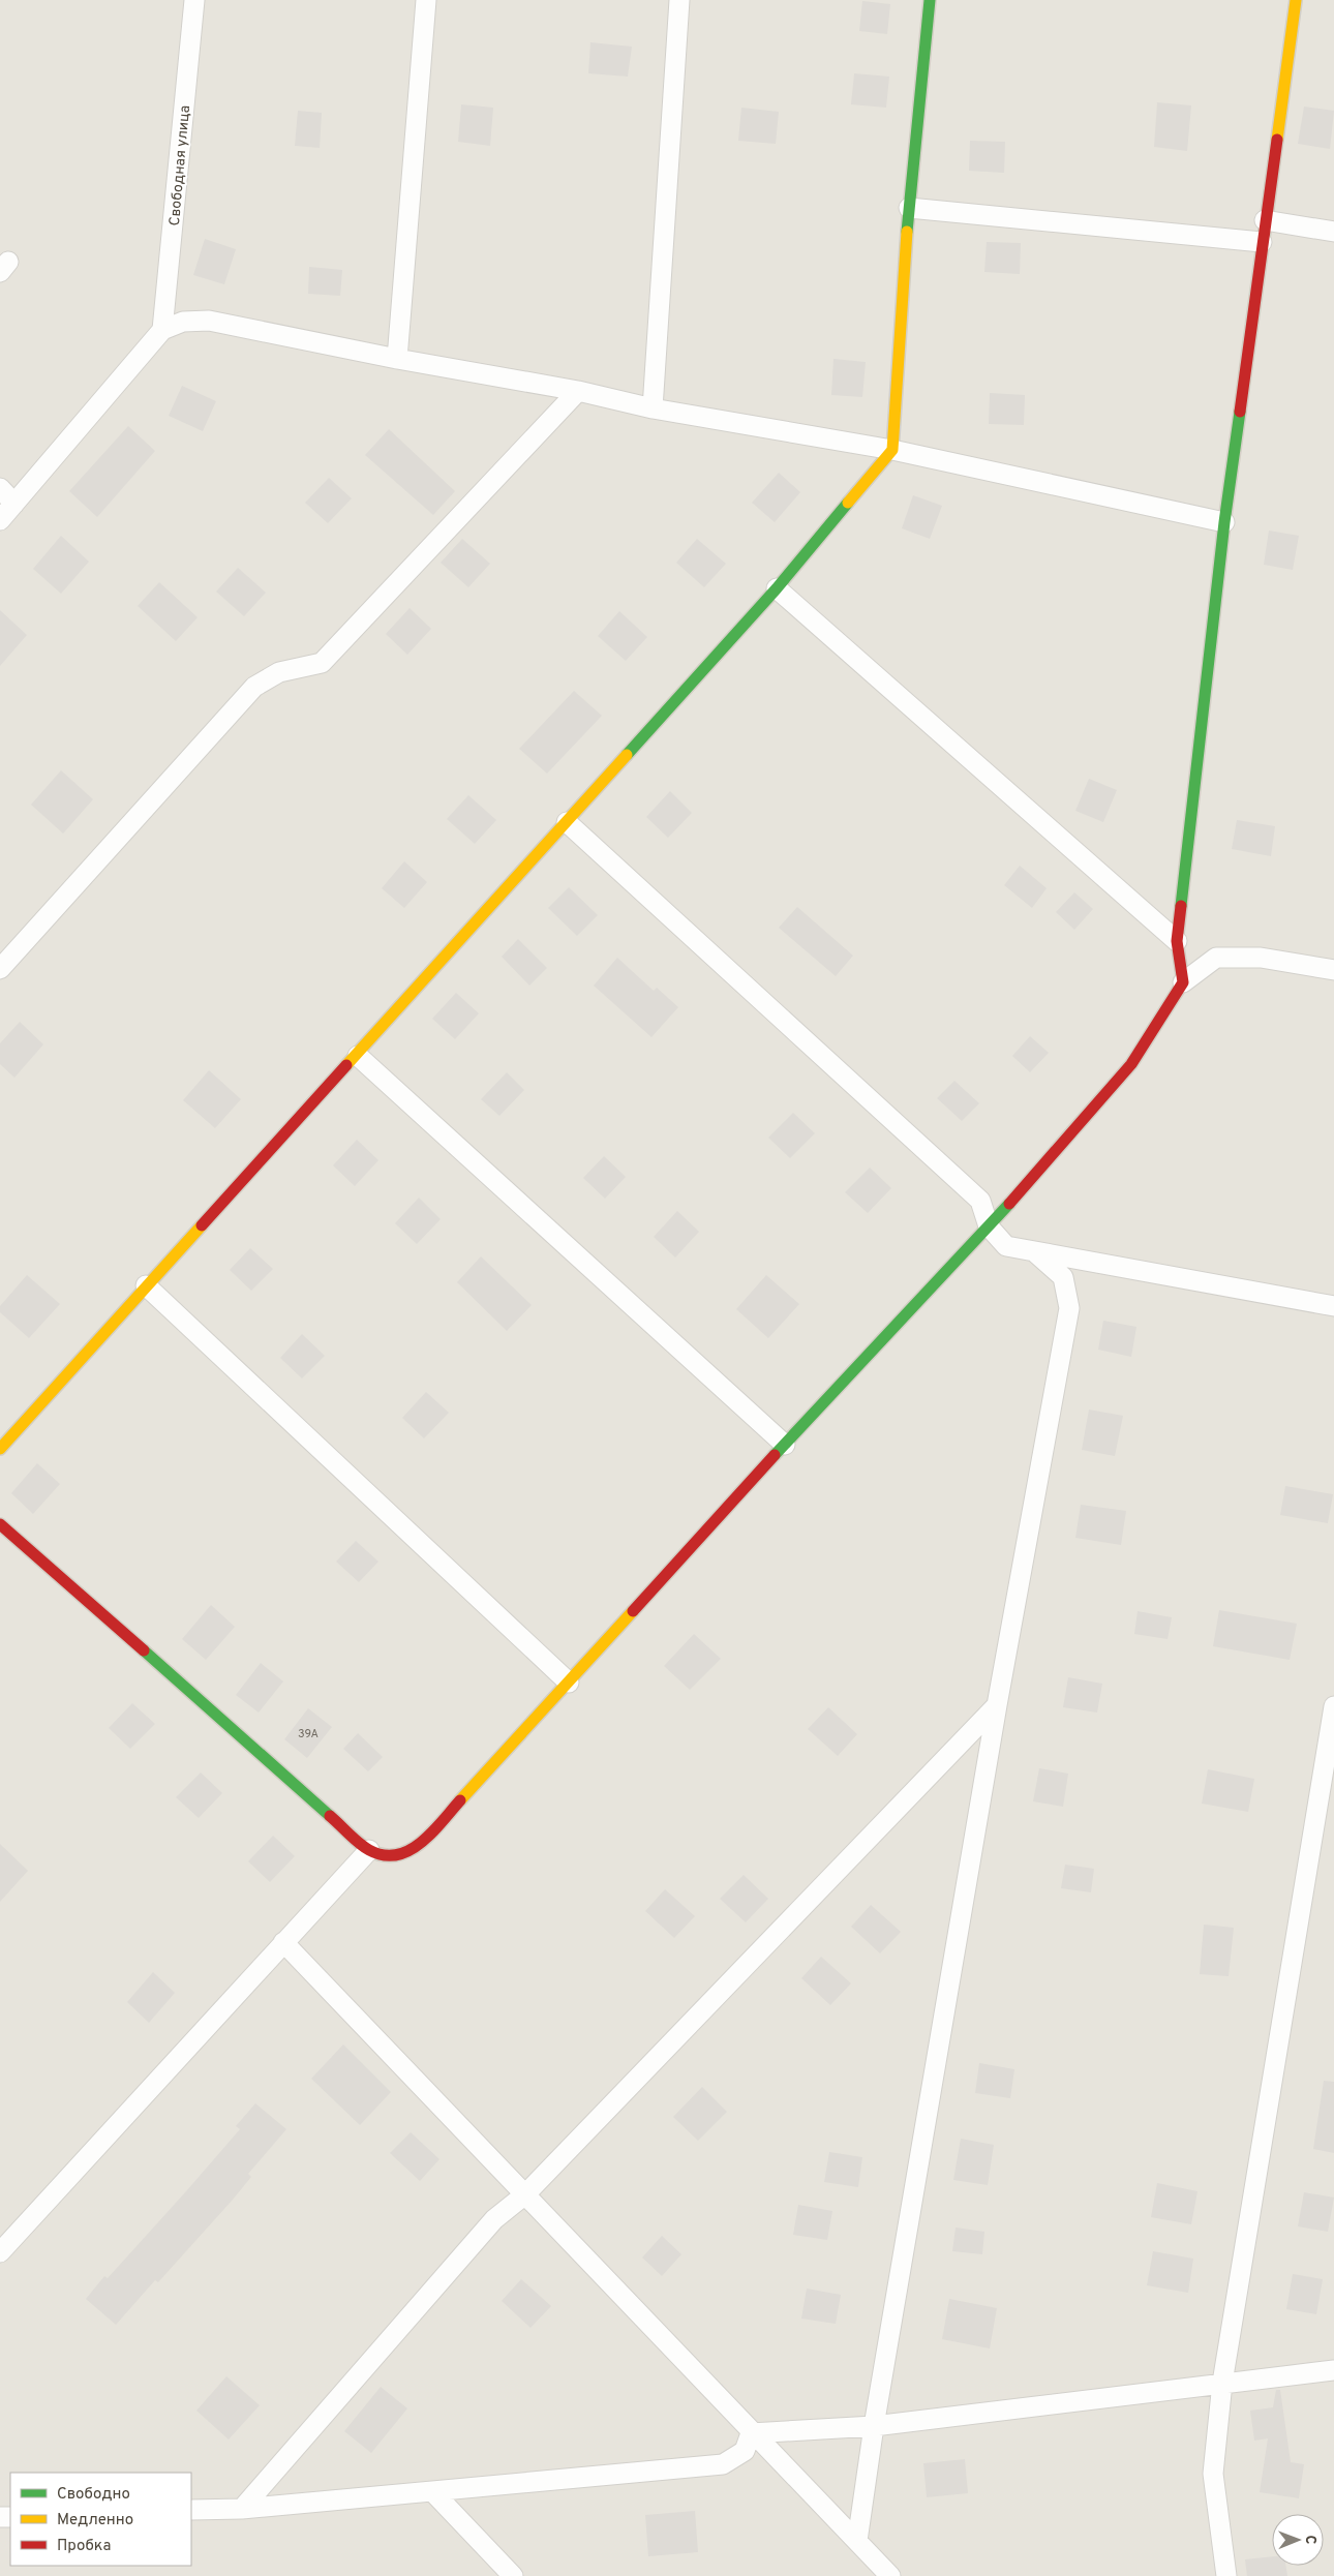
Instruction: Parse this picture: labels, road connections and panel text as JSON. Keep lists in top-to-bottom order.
{
  "streets": {
    "street": ["Свободная улица"]
  },
  "house_numbers": ["39А"],
  "legend": ["Свободно", "Медленно", "Пробка"],
  "north": "right"
}
